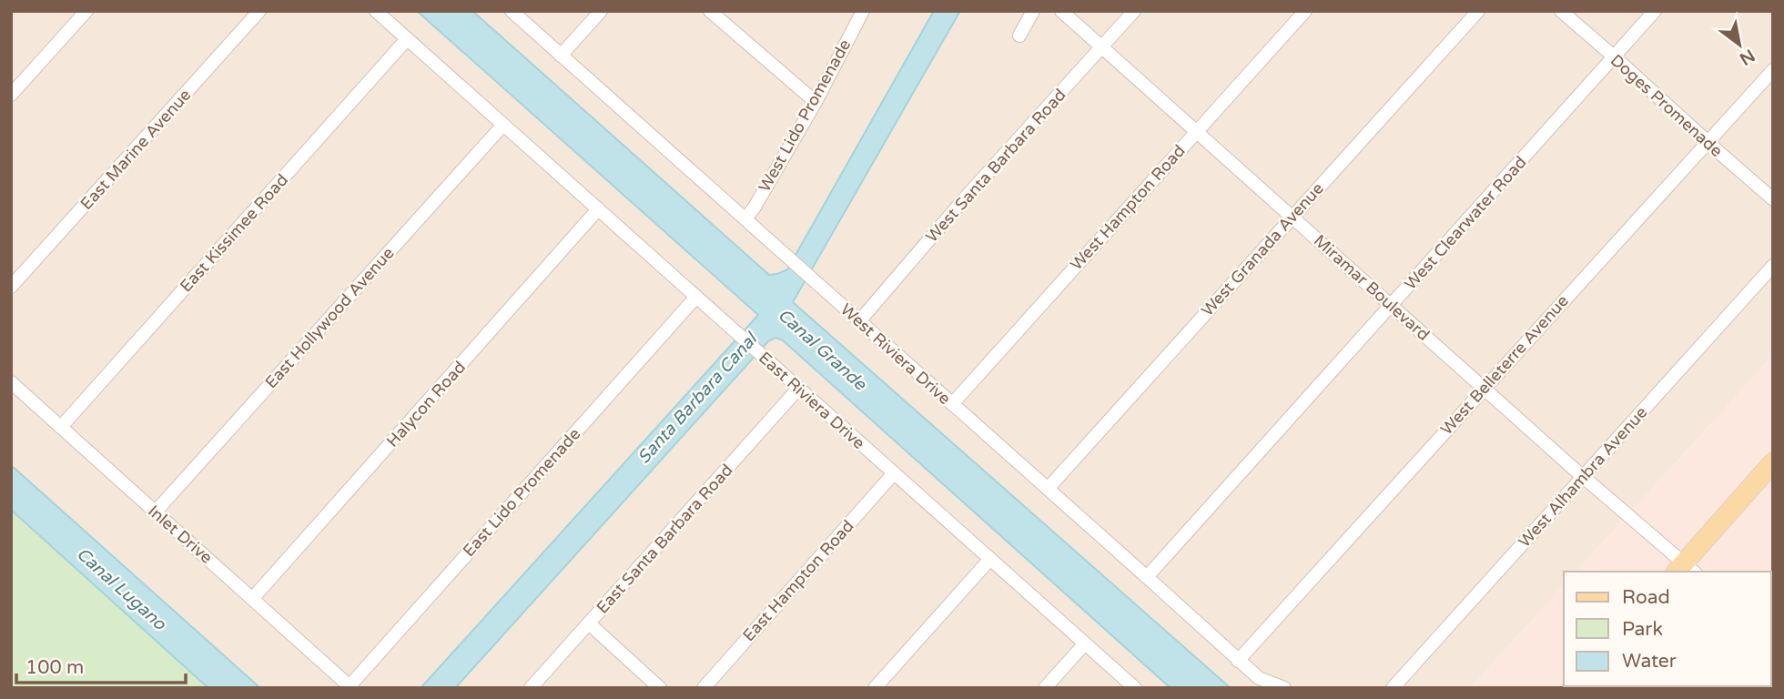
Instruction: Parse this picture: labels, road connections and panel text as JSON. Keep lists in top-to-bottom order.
{
  "streets": {
    "street": [
      "Doges Promenade",
      "West Lido Promenade",
      "East Marine Avenue",
      "West Santa Barbara Road",
      "West Hampton Road",
      "West Clearwater Road",
      "East Kissimee Road",
      "West Granada Avenue",
      "Miramar Boulevard",
      "East Hollywood Avenue",
      "West Riviera Drive",
      "West Belleterre Avenue",
      "East Riviera Drive",
      "Halycon Road",
      "West Alhambra Avenue",
      "East Lido Promenade",
      "Inlet Drive",
      "East Santa Barbara Road",
      "East Hampton Road"
    ]
  },
  "crossings": [
    ["Doges Promenade", "West Clearwater Road"],
    ["Doges Promenade", "West Belleterre Avenue"],
    ["West Lido Promenade", "West Riviera Drive"],
    ["West Santa Barbara Road", "Miramar Boulevard"],
    ["West Santa Barbara Road", "West Riviera Drive"],
    ["West Hampton Road", "Miramar Boulevard"],
    ["West Hampton Road", "West Riviera Drive"],
    ["West Clearwater Road", "Miramar Boulevard"],
    ["West Clearwater Road", "West Riviera Drive"],
    ["East Kissimee Road", "East Riviera Drive"],
    ["East Kissimee Road", "Inlet Drive"],
    ["West Granada Avenue", "Miramar Boulevard"],
    ["West Granada Avenue", "West Riviera Drive"],
    ["Miramar Boulevard", "West Belleterre Avenue"],
    ["Miramar Boulevard", "West Alhambra Avenue"],
    ["East Hollywood Avenue", "East Riviera Drive"],
    ["East Hollywood Avenue", "Inlet Drive"],
    ["West Riviera Drive", "West Belleterre Avenue"],
    ["East Riviera Drive", "Halycon Road"],
    ["East Riviera Drive", "East Lido Promenade"],
    ["East Riviera Drive", "East Santa Barbara Road"],
    ["East Riviera Drive", "East Hampton Road"],
    ["Halycon Road", "Inlet Drive"],
    ["East Lido Promenade", "Inlet Drive"]
  ],
  "water": ["Canal Grande", "Santa Barbara Canal", "Canal Lugano"],
  "legend": ["Road", "Park", "Water"],
  "scale_bar": "100 m",
  "north": "bottom right"
}
